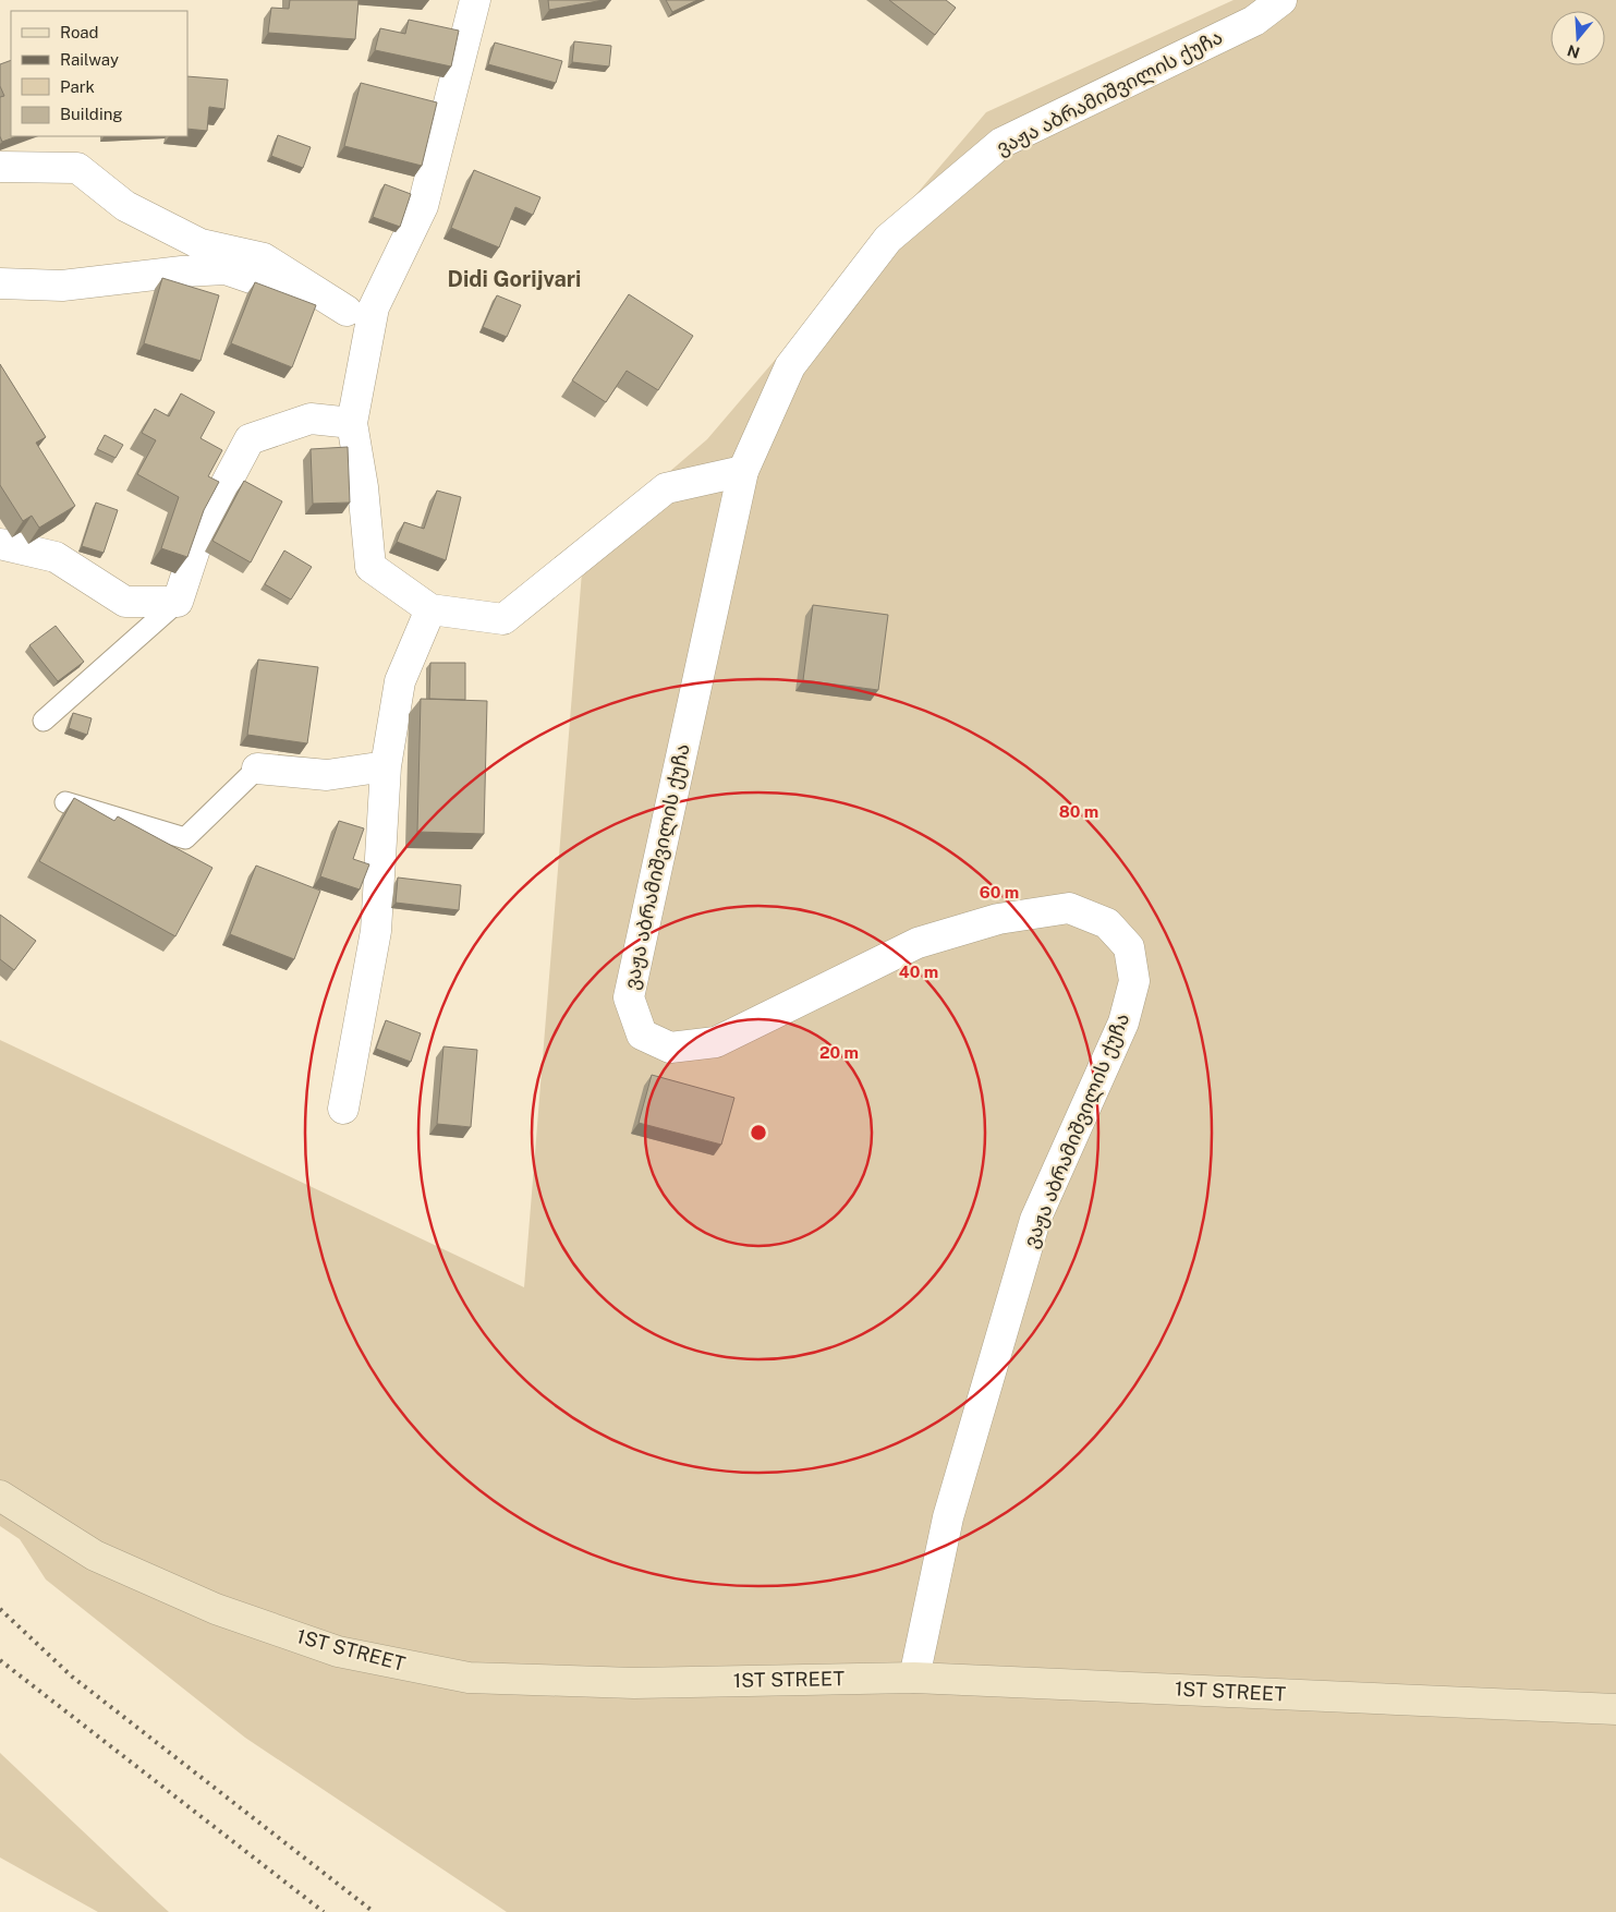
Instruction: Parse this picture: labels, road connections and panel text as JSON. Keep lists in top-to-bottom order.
{
  "streets": {
    "main road": ["1ST STREET"],
    "street": ["ვაჟა აბრამიშვილის ქუჩა"]
  },
  "crossings": [
    ["ვაჟა აბრამიშვილის ქუჩა", "1ST STREET"]
  ],
  "districts": ["Didi Gorijvari"],
  "legend": [
    "Road",
    "Railway",
    "Park",
    "Building"
  ],
  "north": "bottom",
  "rings": [
    "80 m",
    "60 m",
    "40 m",
    "20 m"
  ]
}
